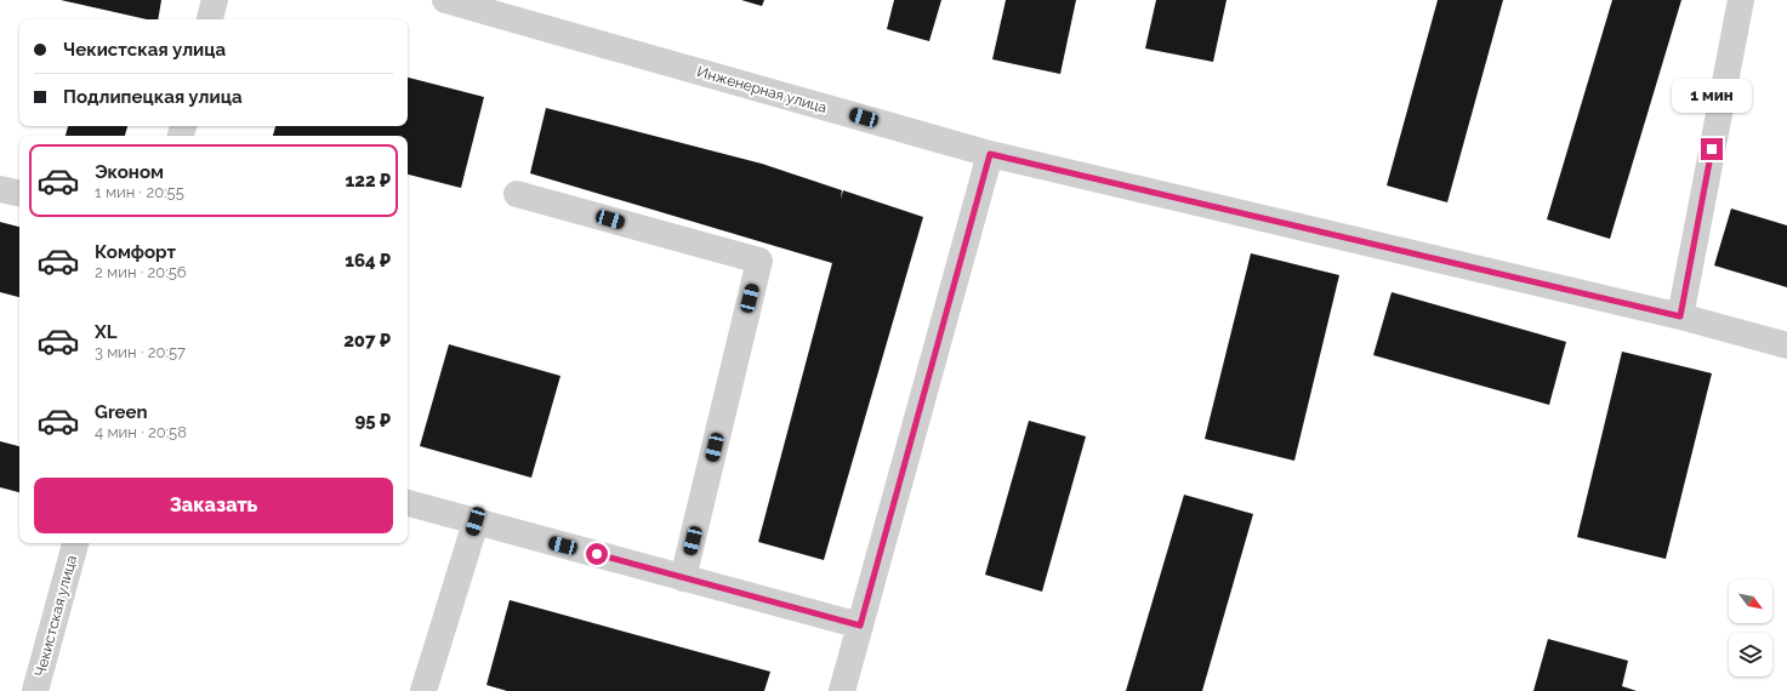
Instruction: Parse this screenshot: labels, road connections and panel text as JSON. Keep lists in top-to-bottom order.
{
  "streets": {
    "street": ["Инженерная улица", "Чекистская улица"]
  },
  "north": "bottom right",
  "page": {
    "banner": ["Чекистская улица", "Подлипецкая улица"],
    "bubble": "1 мин",
    "list": [
      {
        "name": "Эконом",
        "note": "1 мин · 20:55",
        "value": "122 ₽"
      },
      {
        "name": "Комфорт",
        "note": "2 мин · 20:56",
        "value": "164 ₽"
      },
      {
        "name": "XL",
        "note": "3 мин · 20:57",
        "value": "207 ₽"
      },
      {
        "name": "Green",
        "note": "4 мин · 20:58",
        "value": "95 ₽"
      }
    ],
    "buttons": "Заказать"
  }
}
